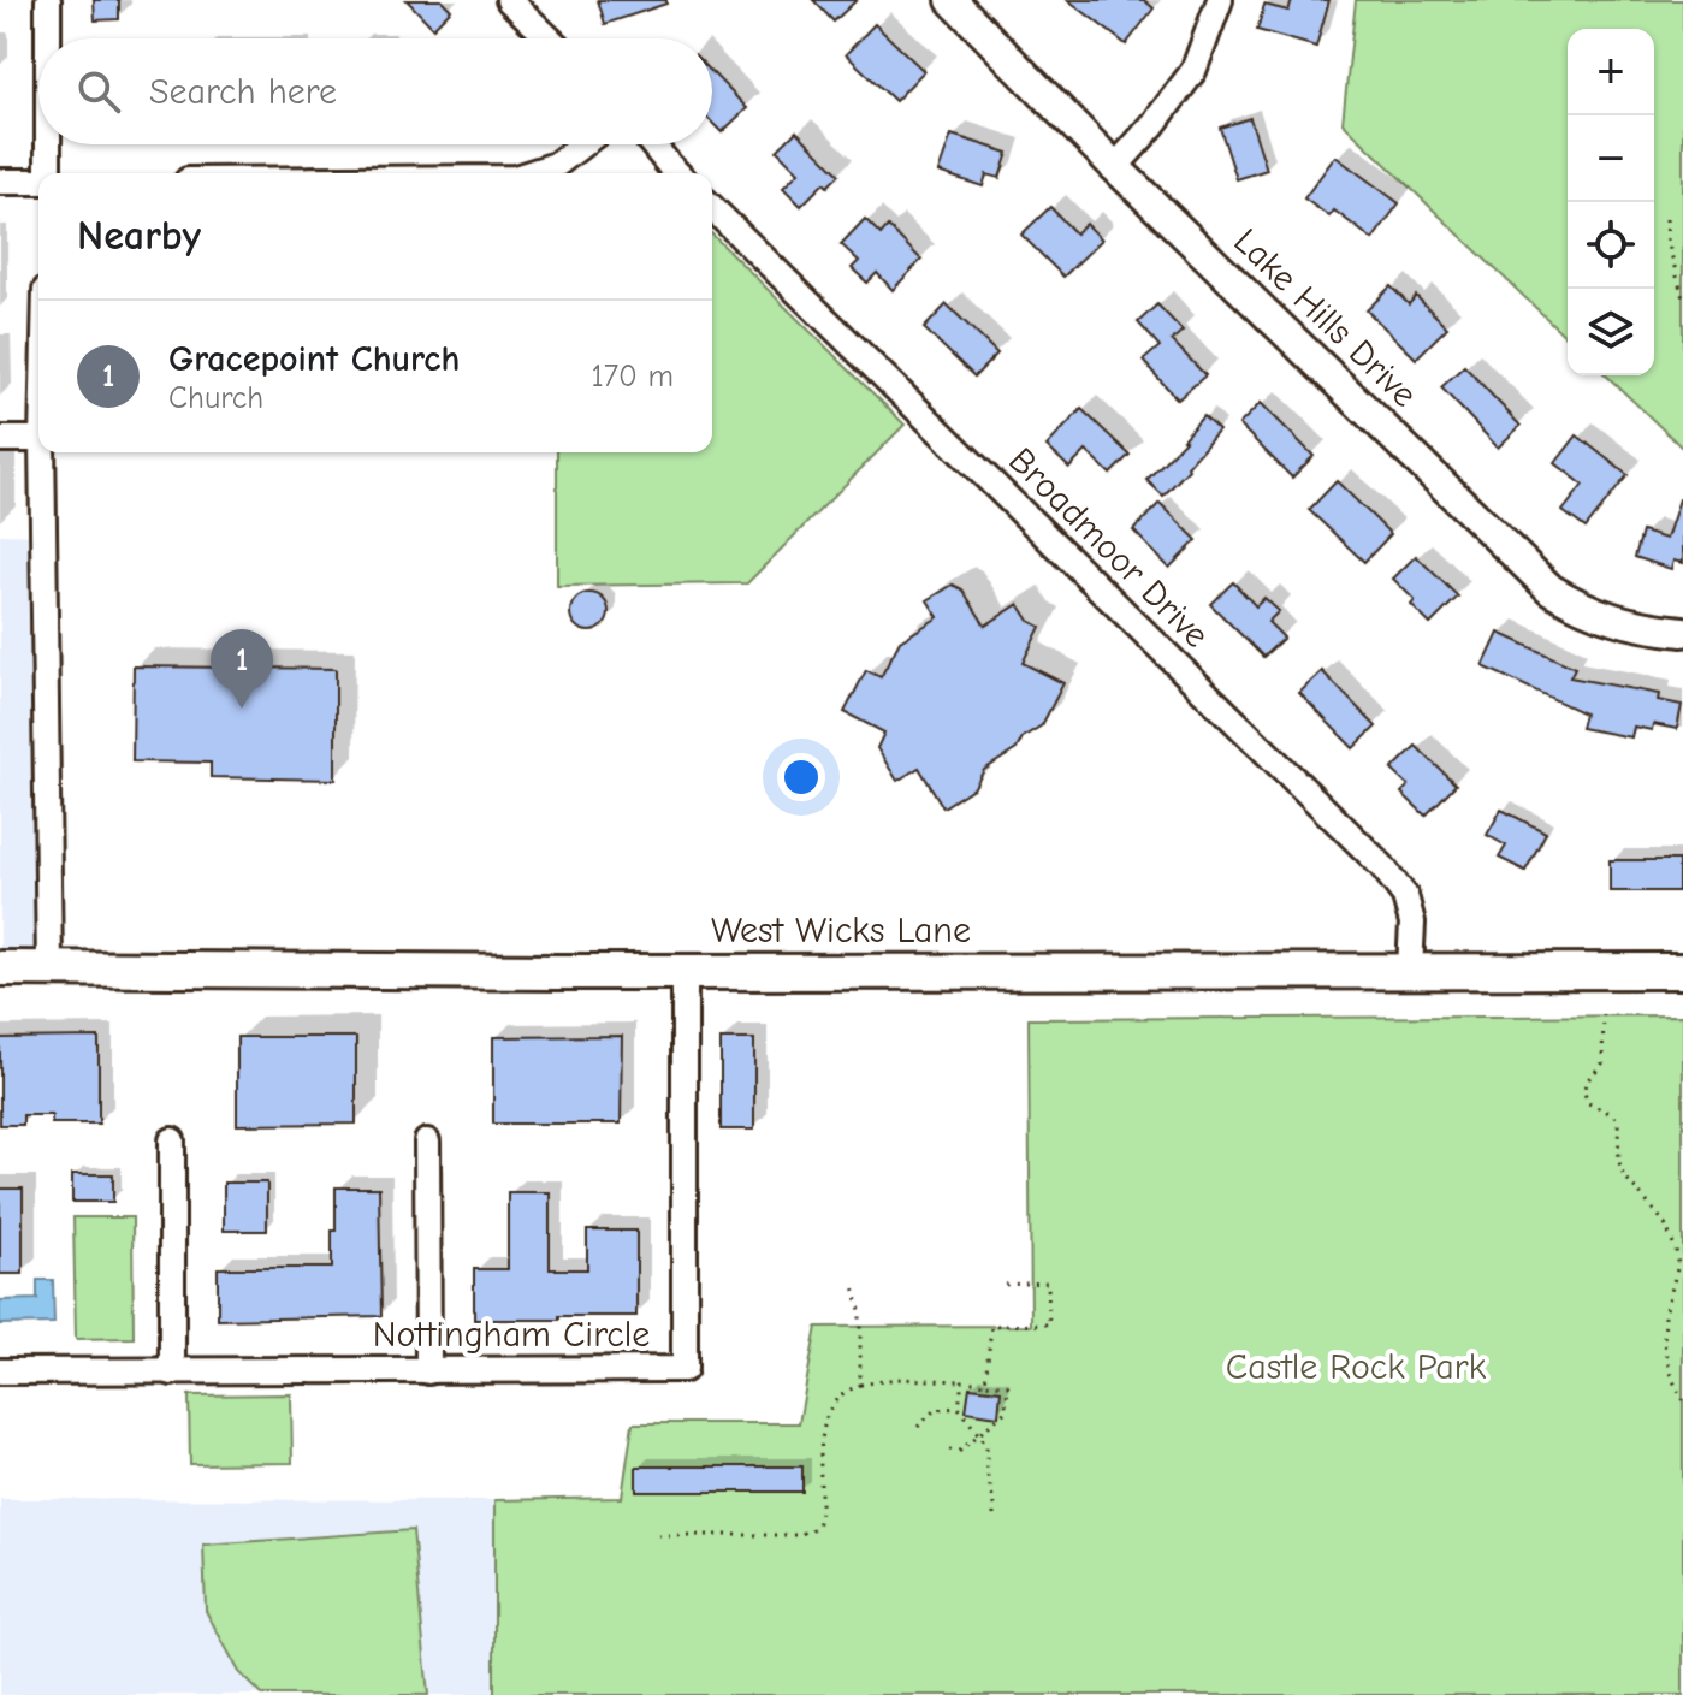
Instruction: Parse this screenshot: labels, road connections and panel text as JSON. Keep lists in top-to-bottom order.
{
  "streets": {
    "main road": ["West Wicks Lane"],
    "street": ["Lake Hills Drive", "Broadmoor Drive", "Nottingham Circle"]
  },
  "crossings": [
    ["Broadmoor Drive", "West Wicks Lane"],
    ["West Wicks Lane", "Nottingham Circle"]
  ],
  "parks": ["Castle Rock Park"],
  "page": {
    "map_buttons": ["+", "−"],
    "search": "Search here",
    "heading": "Nearby",
    "list": [
      {
        "mark": "1",
        "name": "Gracepoint Church",
        "note": "Church",
        "value": "170 m"
      }
    ],
    "pins": "1"
  }
}
